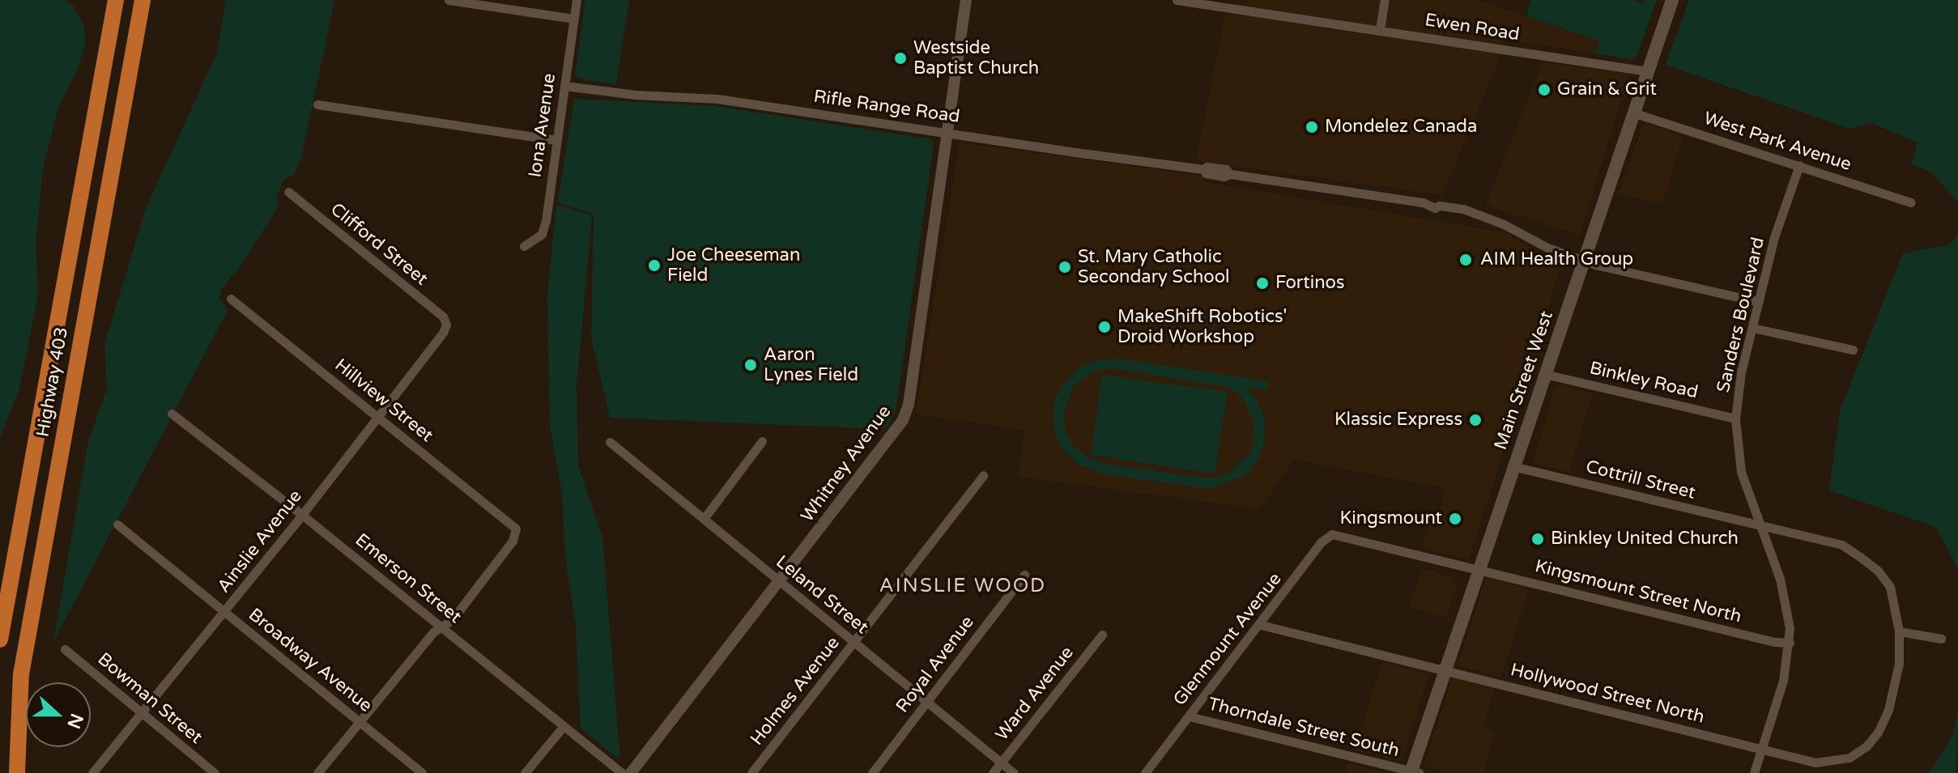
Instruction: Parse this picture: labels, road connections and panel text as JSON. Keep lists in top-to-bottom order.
{
  "streets": {
    "highway": ["Highway 403"],
    "main road": ["Main Street West"],
    "street": [
      "Ewen Road",
      "Rifle Range Road",
      "Iona Avenue",
      "West Park Avenue",
      "Clifford Street",
      "Sanders Boulevard",
      "Binkley Road",
      "Hillview Street",
      "Whitney Avenue",
      "Cottrill Street",
      "Ainslie Avenue",
      "Emerson Street",
      "Kingsmount Street North",
      "Leland Street",
      "Glenmount Avenue",
      "Broadway Avenue",
      "Royal Avenue",
      "Holmes Avenue",
      "Ward Avenue",
      "Hollywood Street North",
      "Bowman Street",
      "Thorndale Street South"
    ]
  },
  "crossings": [
    ["Ewen Road", "Main Street West"],
    ["Rifle Range Road", "Iona Avenue"],
    ["Rifle Range Road", "Sanders Boulevard"],
    ["Rifle Range Road", "Main Street West"],
    ["Rifle Range Road", "Whitney Avenue"],
    ["West Park Avenue", "Sanders Boulevard"],
    ["West Park Avenue", "Main Street West"],
    ["Clifford Street", "Ainslie Avenue"],
    ["Sanders Boulevard", "Binkley Road"],
    ["Sanders Boulevard", "Cottrill Street"],
    ["Sanders Boulevard", "Kingsmount Street North"],
    ["Sanders Boulevard", "Hollywood Street North"],
    ["Main Street West", "Binkley Road"],
    ["Main Street West", "Cottrill Street"],
    ["Main Street West", "Kingsmount Street North"],
    ["Main Street West", "Hollywood Street North"],
    ["Main Street West", "Thorndale Street South"],
    ["Hillview Street", "Ainslie Avenue"],
    ["Hillview Street", "Emerson Street"],
    ["Whitney Avenue", "Leland Street"],
    ["Cottrill Street", "Hollywood Street North"],
    ["Ainslie Avenue", "Emerson Street"],
    ["Ainslie Avenue", "Broadway Avenue"],
    ["Ainslie Avenue", "Bowman Street"],
    ["Kingsmount Street North", "Glenmount Avenue"],
    ["Leland Street", "Royal Avenue"],
    ["Leland Street", "Holmes Avenue"],
    ["Leland Street", "Ward Avenue"],
    ["Glenmount Avenue", "Hollywood Street North"],
    ["Glenmount Avenue", "Thorndale Street South"]
  ],
  "districts": ["AINSLIE WOOD"],
  "places": [
    "Westside Baptist Church",
    "Grain & Grit",
    "Mondelez Canada",
    "AIM Health Group",
    "Joe Cheeseman Field",
    "St. Mary Catholic Secondary School",
    "Fortinos",
    "MakeShift Robotics' Droid Workshop",
    "Aaron Lynes Field",
    "Klassic Express",
    "Kingsmount",
    "Binkley United Church"
  ],
  "north": "right"
}
